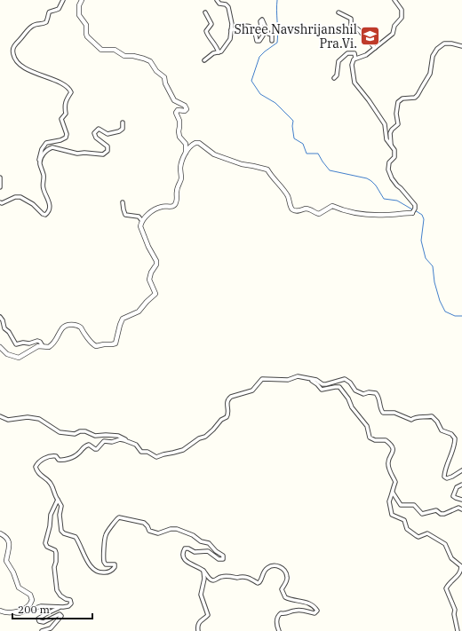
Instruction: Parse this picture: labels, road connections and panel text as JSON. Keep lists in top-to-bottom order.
{
  "places": {
    "school or university": ["Shree Navshrijanshil Pra.Vi."]
  },
  "scale_bar": "200 m"
}
